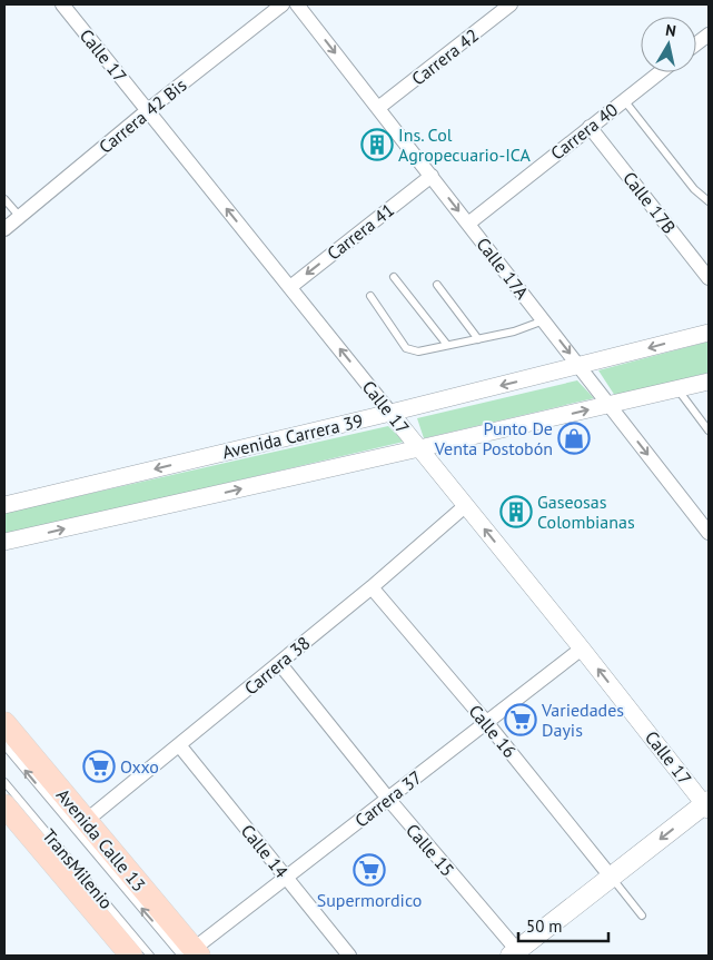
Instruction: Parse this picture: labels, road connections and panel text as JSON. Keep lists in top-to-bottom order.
{
  "streets": {
    "main road": ["Avenida Calle 13"],
    "street": [
      "Calle 17",
      "Carrera 42",
      "Carrera 42 Bis",
      "Carrera 40",
      "Calle 17B",
      "Carrera 41",
      "Calle 17A",
      "Avenida Carrera 39",
      "Carrera 38",
      "Calle 16",
      "Carrera 37",
      "Calle 15",
      "Calle 14"
    ],
    "lane": ["TransMilenio"]
  },
  "crossings": [
    ["Calle 17", "Carrera 42 Bis"],
    ["Calle 17", "Carrera 41"],
    ["Calle 17", "Avenida Carrera 39"],
    ["Calle 17", "Carrera 38"],
    ["Calle 17", "Carrera 37"],
    ["Carrera 42", "Calle 17A"],
    ["Carrera 40", "Calle 17B"],
    ["Carrera 40", "Calle 17A"],
    ["Carrera 41", "Calle 17A"],
    ["Calle 17A", "Avenida Carrera 39"],
    ["Carrera 38", "Calle 16"],
    ["Carrera 38", "Avenida Calle 13"],
    ["Carrera 38", "Calle 15"],
    ["Carrera 38", "Calle 14"],
    ["Calle 16", "Carrera 37"],
    ["Carrera 37", "Avenida Calle 13"],
    ["Carrera 37", "Calle 15"],
    ["Carrera 37", "Calle 14"],
    ["Carrera 37", "TransMilenio"],
    ["Avenida Calle 13", "TransMilenio"]
  ],
  "one_way": ["Calle 17", "Carrera 41", "Calle 17A"],
  "places": {
    "building": ["Ins. Col Agropecuario-ICA", "Gaseosas Colombianas"],
    "shop": ["Punto De Venta Postobón"],
    "supermarket": ["Variedades Dayis", "Oxxo", "Supermordico"]
  },
  "scale_bar": "50 m",
  "north": "top"
}
